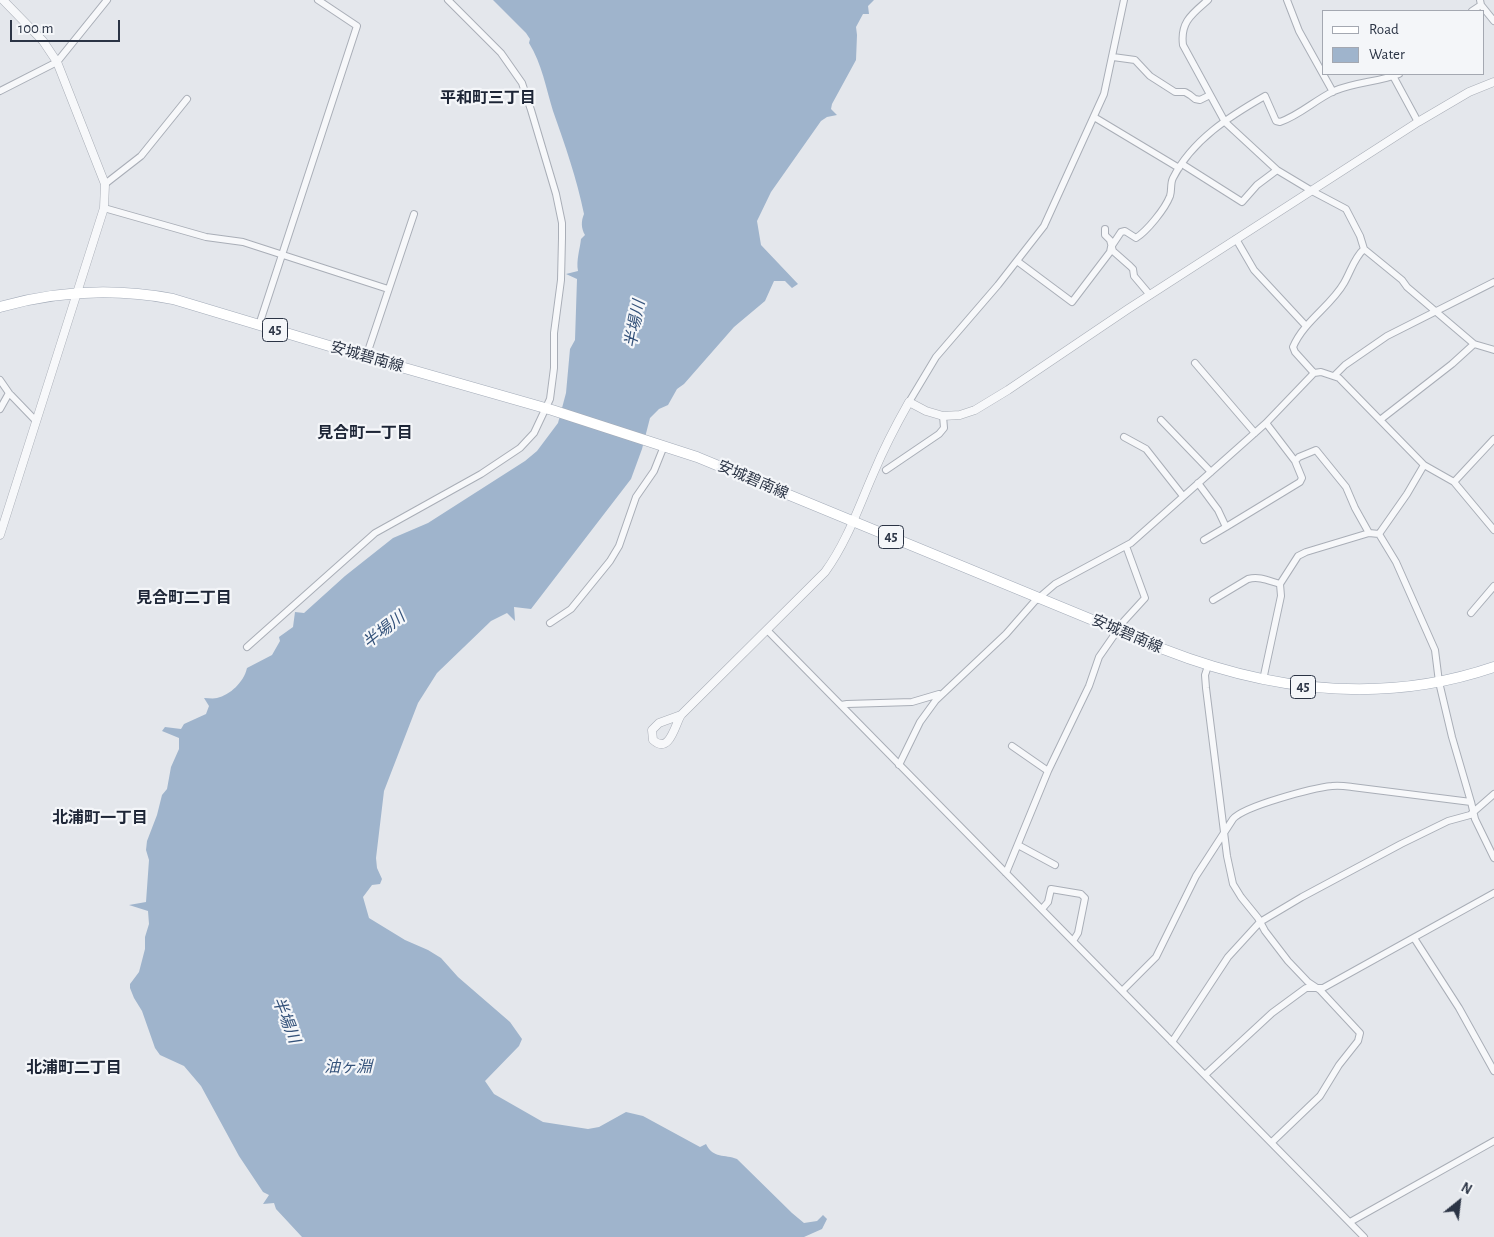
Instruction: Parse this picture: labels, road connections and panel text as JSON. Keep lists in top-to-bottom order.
{
  "streets": {
    "main road": ["45", "安城碧南線"]
  },
  "districts": [
    "平和町三丁目",
    "見合町一丁目",
    "見合町二丁目",
    "北浦町一丁目",
    "北浦町二丁目"
  ],
  "water": ["半場川", "油ヶ淵"],
  "legend": ["Road", "Water"],
  "scale_bar": "100 m",
  "north": "top right"
}
